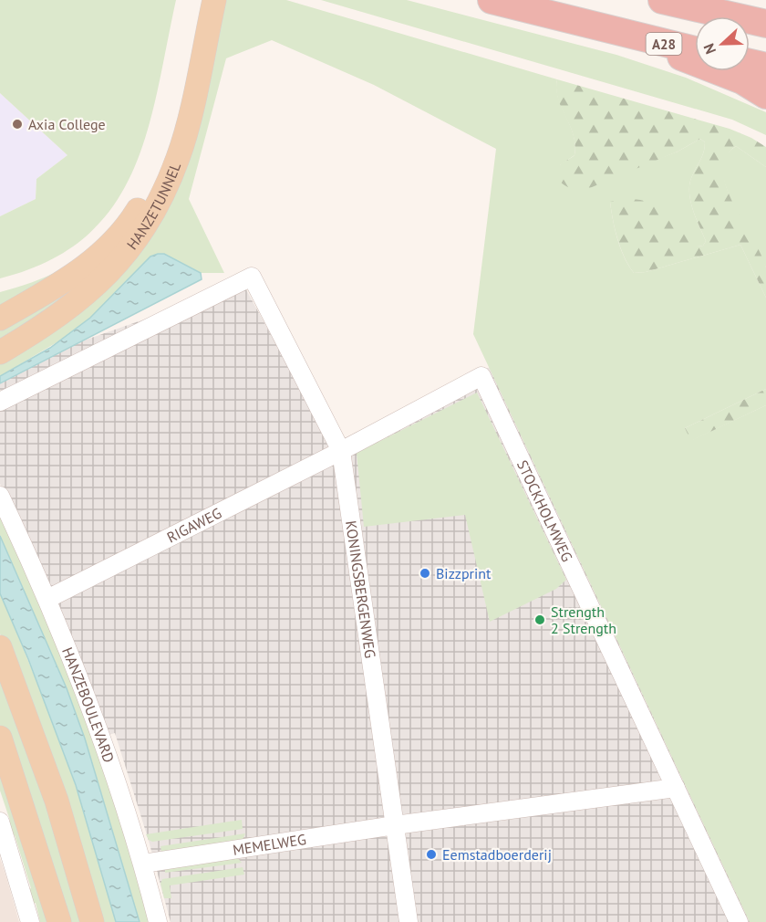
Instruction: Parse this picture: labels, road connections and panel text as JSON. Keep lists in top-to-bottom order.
{
  "streets": {
    "highway": ["A28"],
    "main road": ["HANZETUNNEL"],
    "street": [
      "STOCKHOLMWEG",
      "RIGAWEG",
      "KONINGSBERGENWEG",
      "HANZEBOULEVARD",
      "MEMELWEG"
    ]
  },
  "crossings": [
    ["STOCKHOLMWEG", "RIGAWEG"],
    ["STOCKHOLMWEG", "KONINGSBERGENWEG"],
    ["RIGAWEG", "KONINGSBERGENWEG"],
    ["RIGAWEG", "HANZEBOULEVARD"],
    ["KONINGSBERGENWEG", "MEMELWEG"],
    ["HANZEBOULEVARD", "MEMELWEG"]
  ],
  "places": [
    "Axia College",
    "Bizzprint",
    "Strength 2 Strength",
    "Eemstadboerderij"
  ],
  "north": "left"
}
